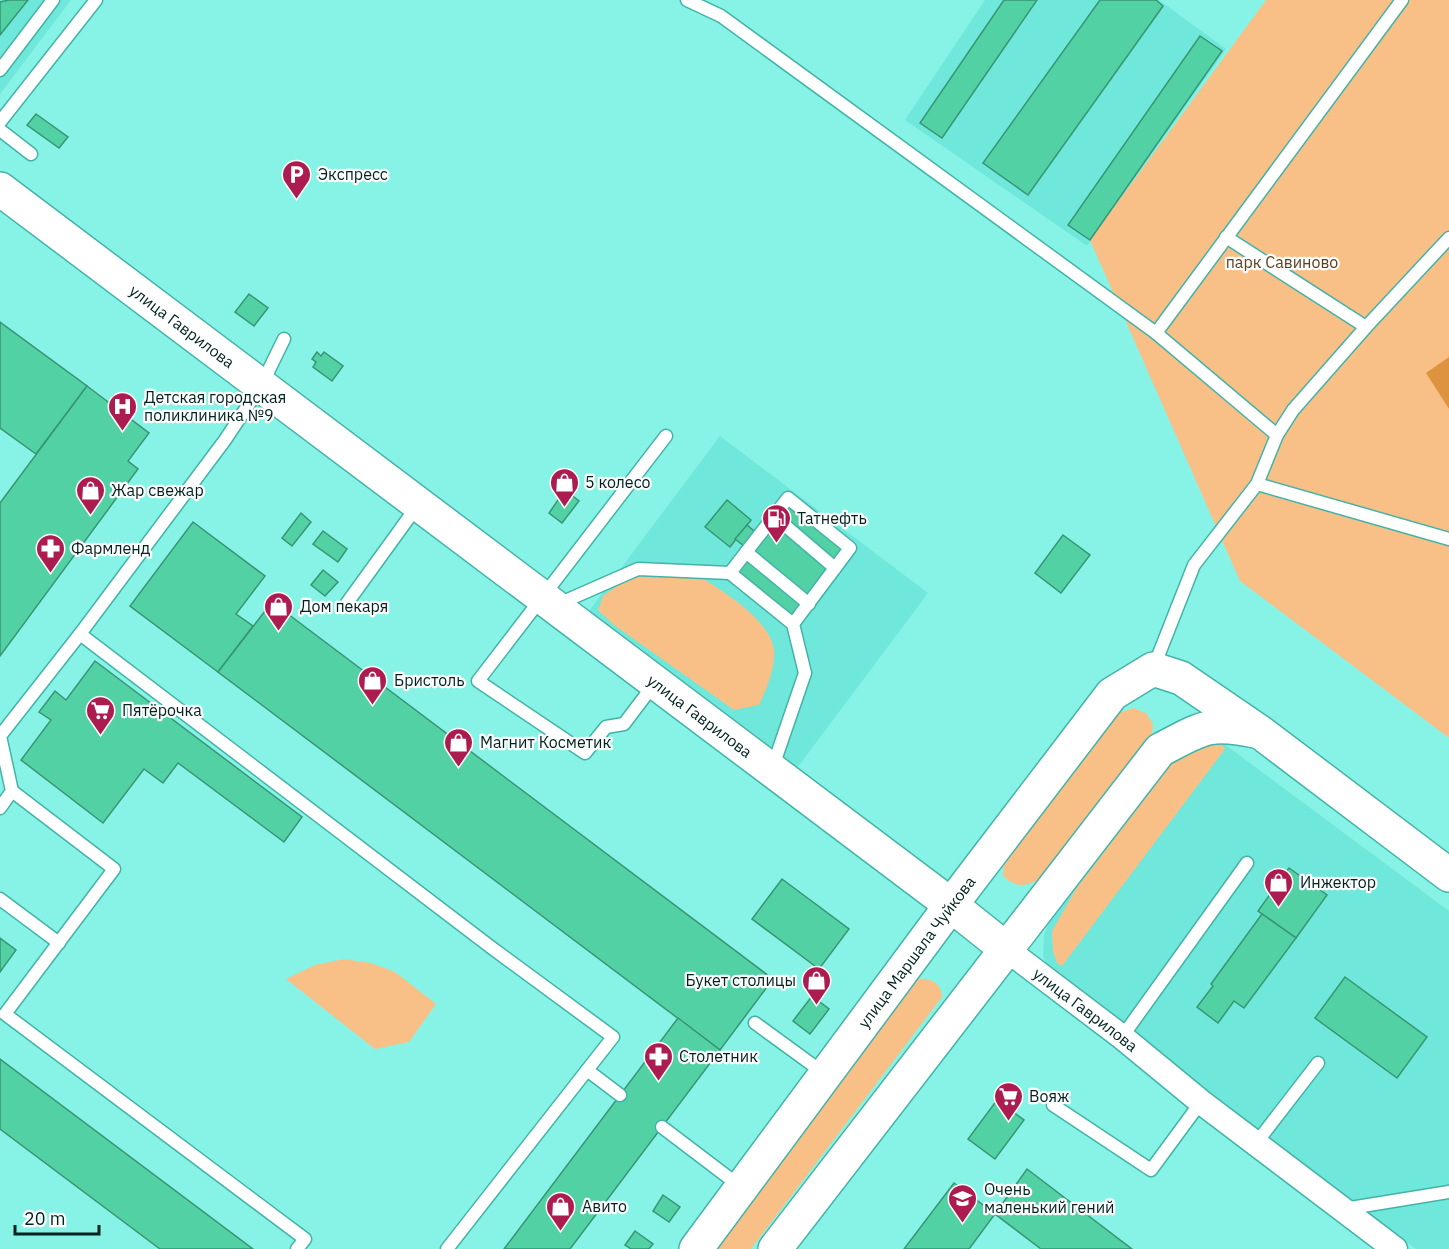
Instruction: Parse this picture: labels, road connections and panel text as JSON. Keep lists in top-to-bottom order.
{
  "streets": {
    "main road": ["улица Гаврилова", "улица Маршала Чуйкова"]
  },
  "crossings": [
    ["улица Гаврилова", "улица Маршала Чуйкова"]
  ],
  "parks": ["парк Савиново"],
  "places": {
    "parking": ["Экспресс"],
    "hospital": ["Детская городская поликлиника №9"],
    "shop": [
      "5 колесо",
      "Жар свежар",
      "Дом пекаря",
      "Бристоль",
      "Магнит Косметик",
      "Инжектор",
      "Букет столицы",
      "Авито"
    ],
    "fuel station": ["Татнефть"],
    "pharmacy": ["Фармленд", "Столетник"],
    "supermarket": ["Пятёрочка", "Вояж"],
    "school or university": ["Очень маленький гений"]
  },
  "scale_bar": "20 m"
}
